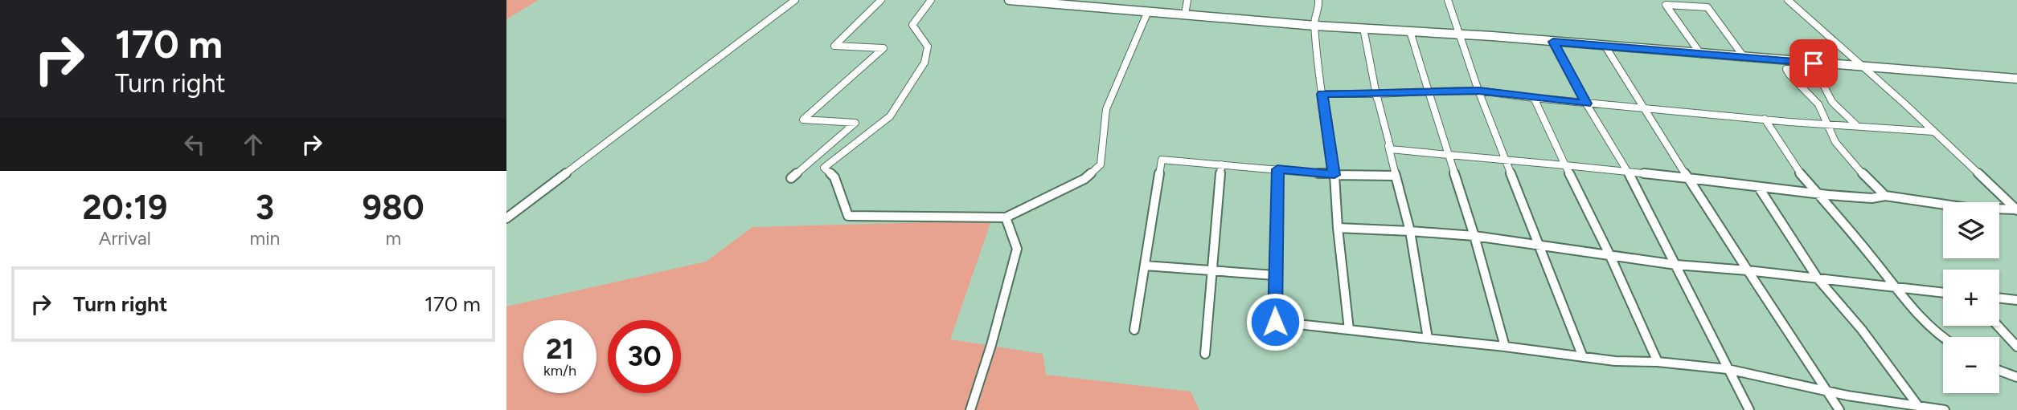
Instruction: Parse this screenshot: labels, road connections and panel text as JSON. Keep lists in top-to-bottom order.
{
  "page": {
    "turn": ["170 m", "Turn right"],
    "eta": [
      "20:19",
      "Arrival",
      "3",
      "min",
      "980",
      "m"
    ],
    "map_buttons": ["+", "−"],
    "list": [
      {
        "name": "Turn right",
        "value": "170 m"
      }
    ],
    "speed": "21 km/h",
    "limit": "30"
  }
}
